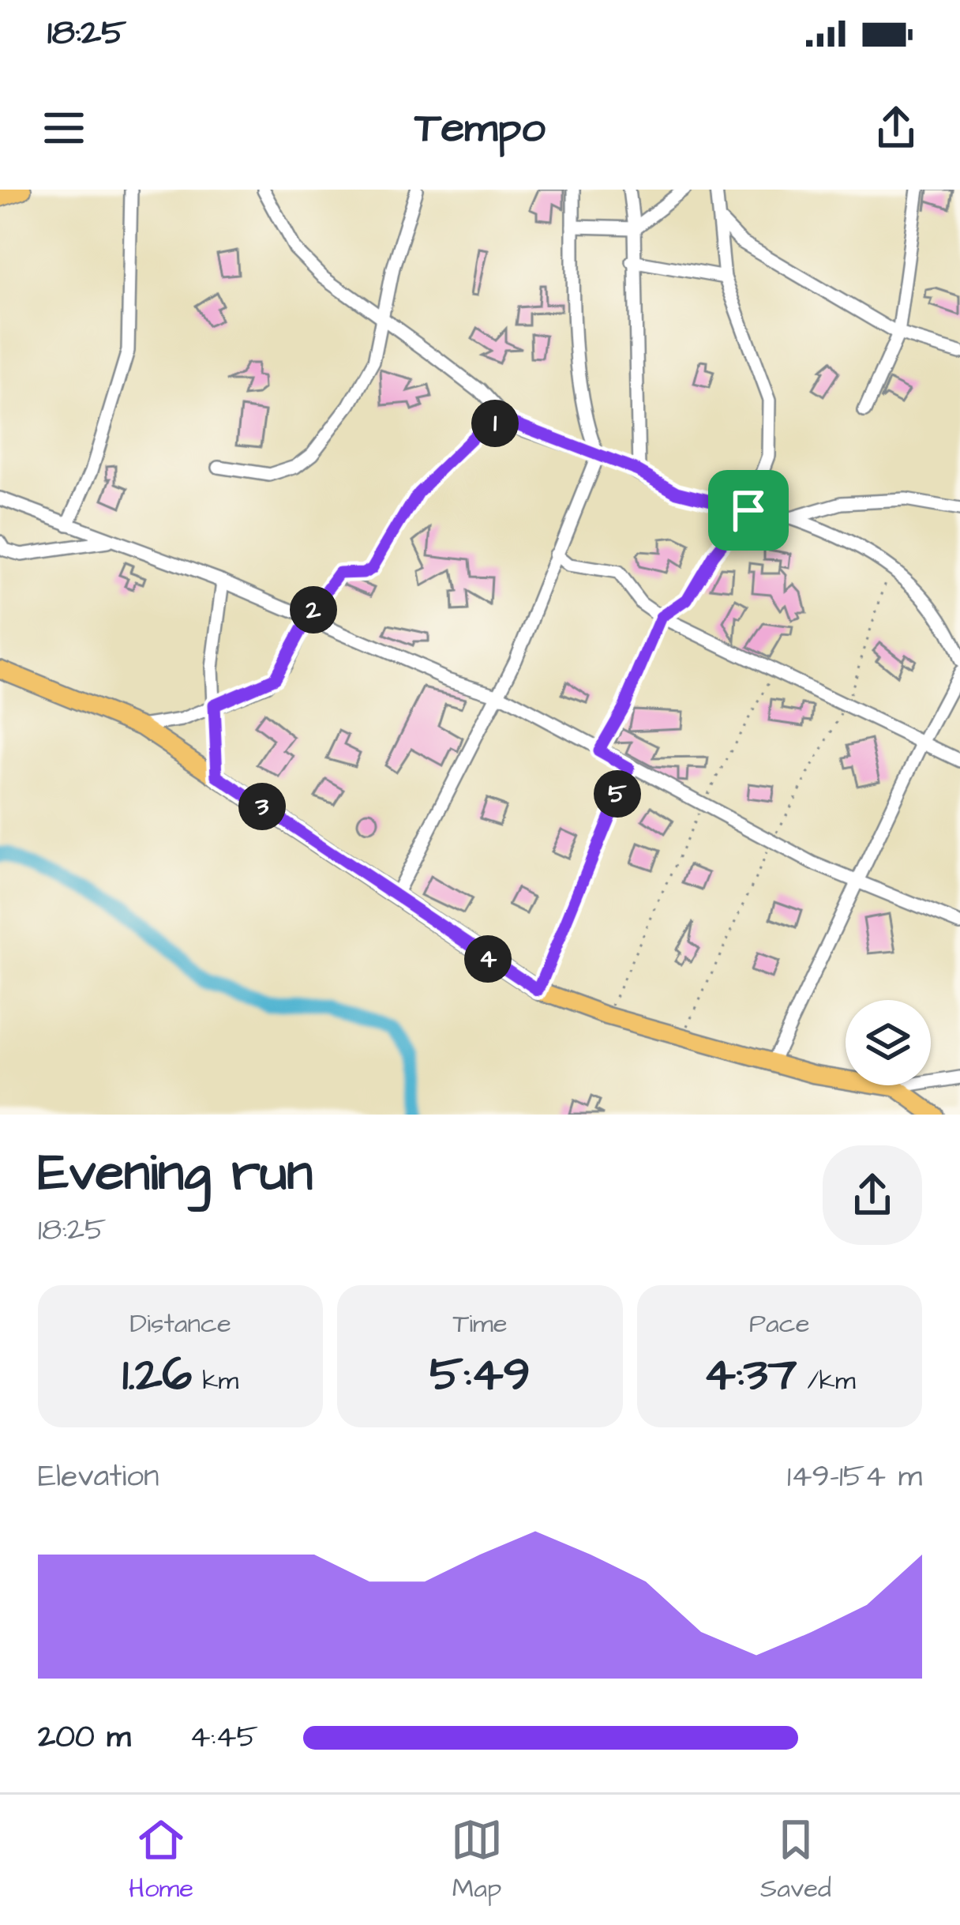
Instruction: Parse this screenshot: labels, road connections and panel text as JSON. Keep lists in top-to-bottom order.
{
  "page": {
    "status": "18:25",
    "header": "Tempo",
    "pins": [
      "1",
      "2",
      "5",
      "3",
      "4"
    ],
    "heading": ["Evening run", "18:25"],
    "stats": [
      ["Distance", "1.26 km"],
      ["Time", "5:49"],
      ["Pace", "4:37 /km"]
    ],
    "chart": ["Elevation", "149–154 m"],
    "list": [
      {
        "name": "200 m",
        "note": "4:45"
      }
    ],
    "tabs": ["Home", "Map", "Saved"]
  }
}
